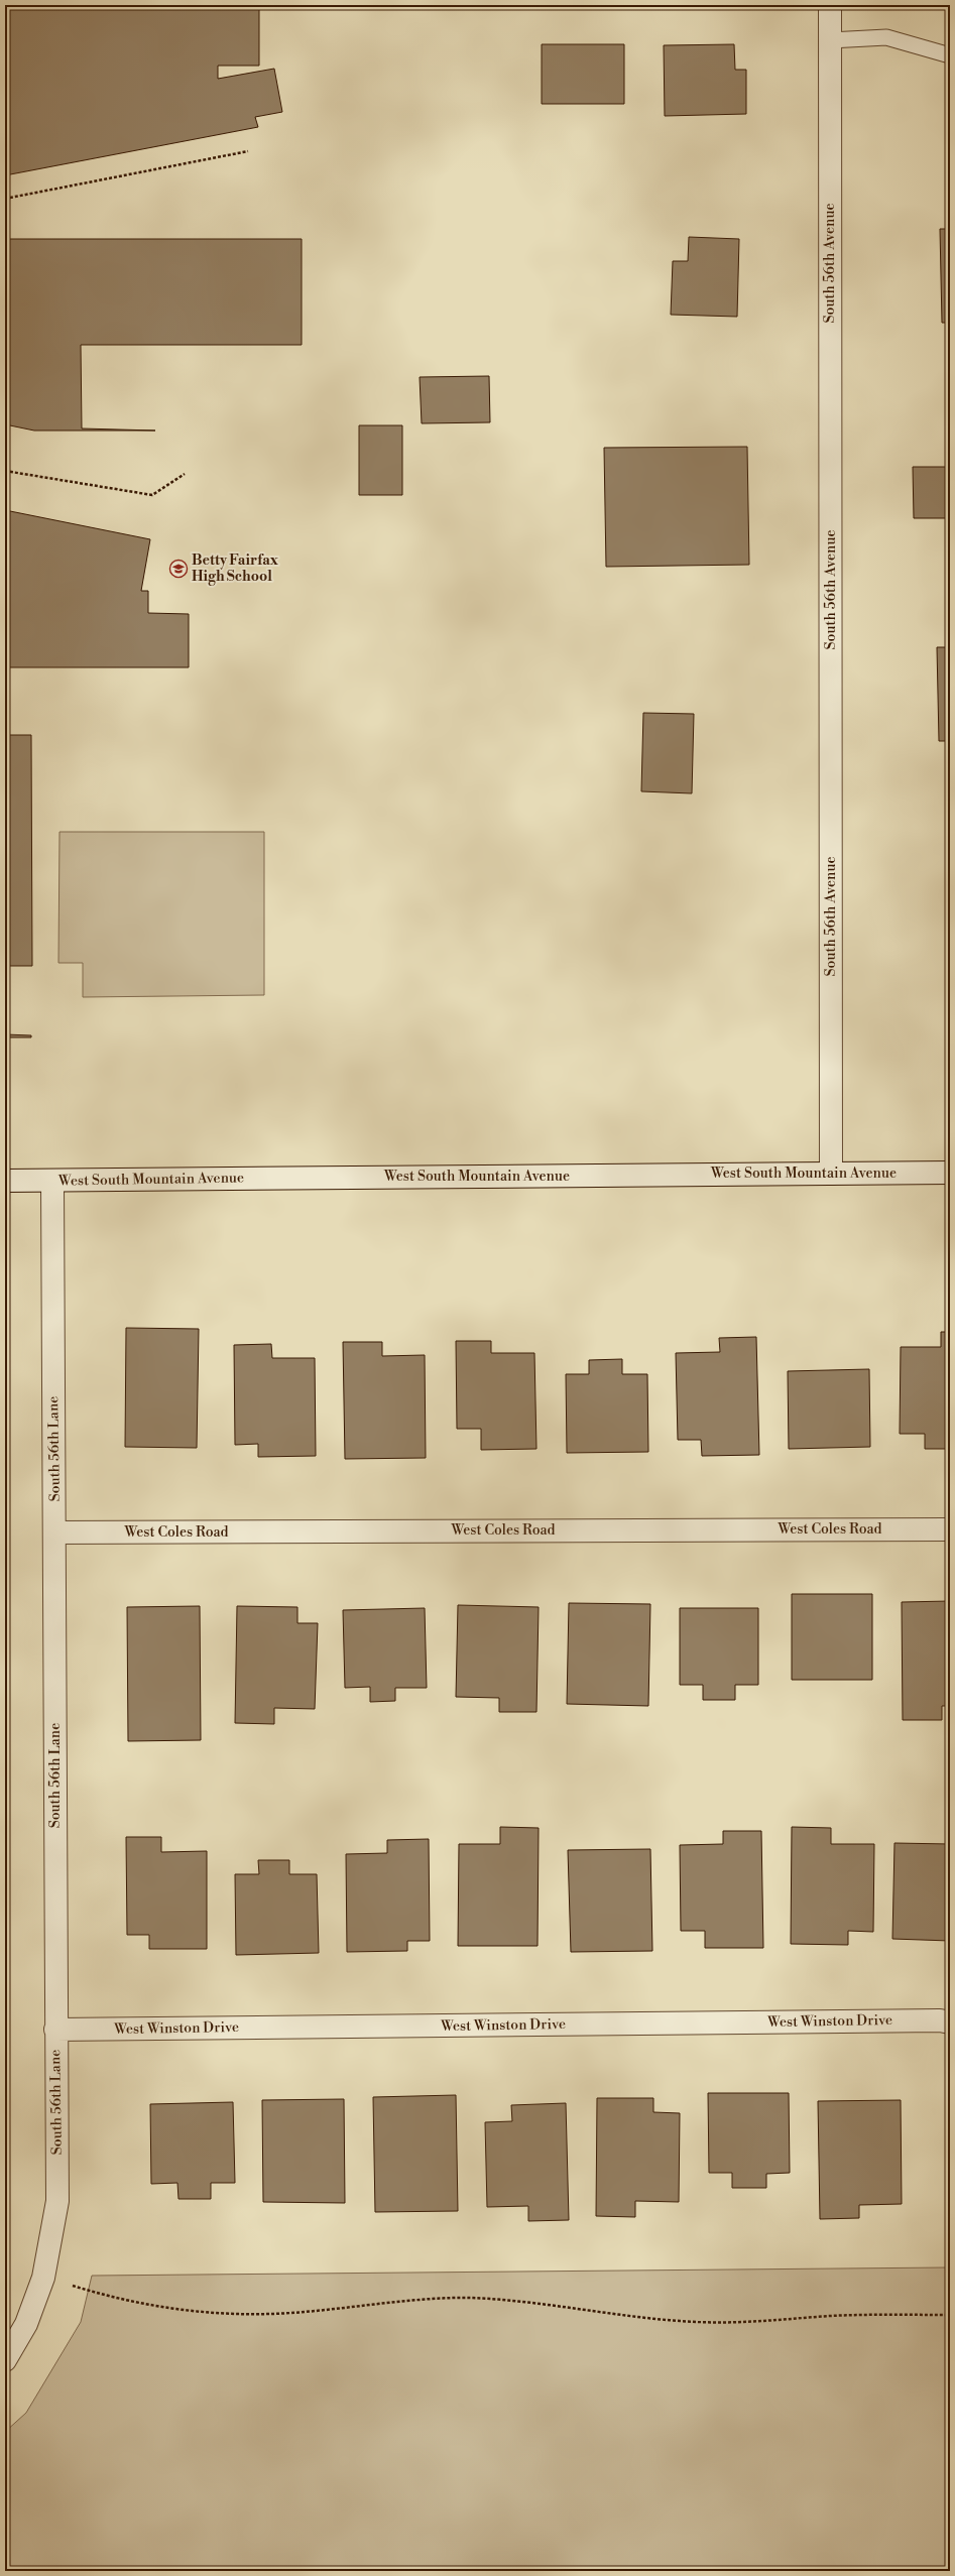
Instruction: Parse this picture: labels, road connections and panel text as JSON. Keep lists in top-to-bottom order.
{
  "streets": {
    "street": [
      "South 56th Avenue",
      "West South Mountain Avenue",
      "South 56th Lane",
      "West Coles Road",
      "West Winston Drive"
    ]
  },
  "crossings": [
    ["South 56th Avenue", "West South Mountain Avenue"],
    ["West South Mountain Avenue", "South 56th Lane"],
    ["South 56th Lane", "West Coles Road"],
    ["South 56th Lane", "West Winston Drive"]
  ],
  "places": {
    "school or university": ["Betty Fairfax High School"]
  }
}
